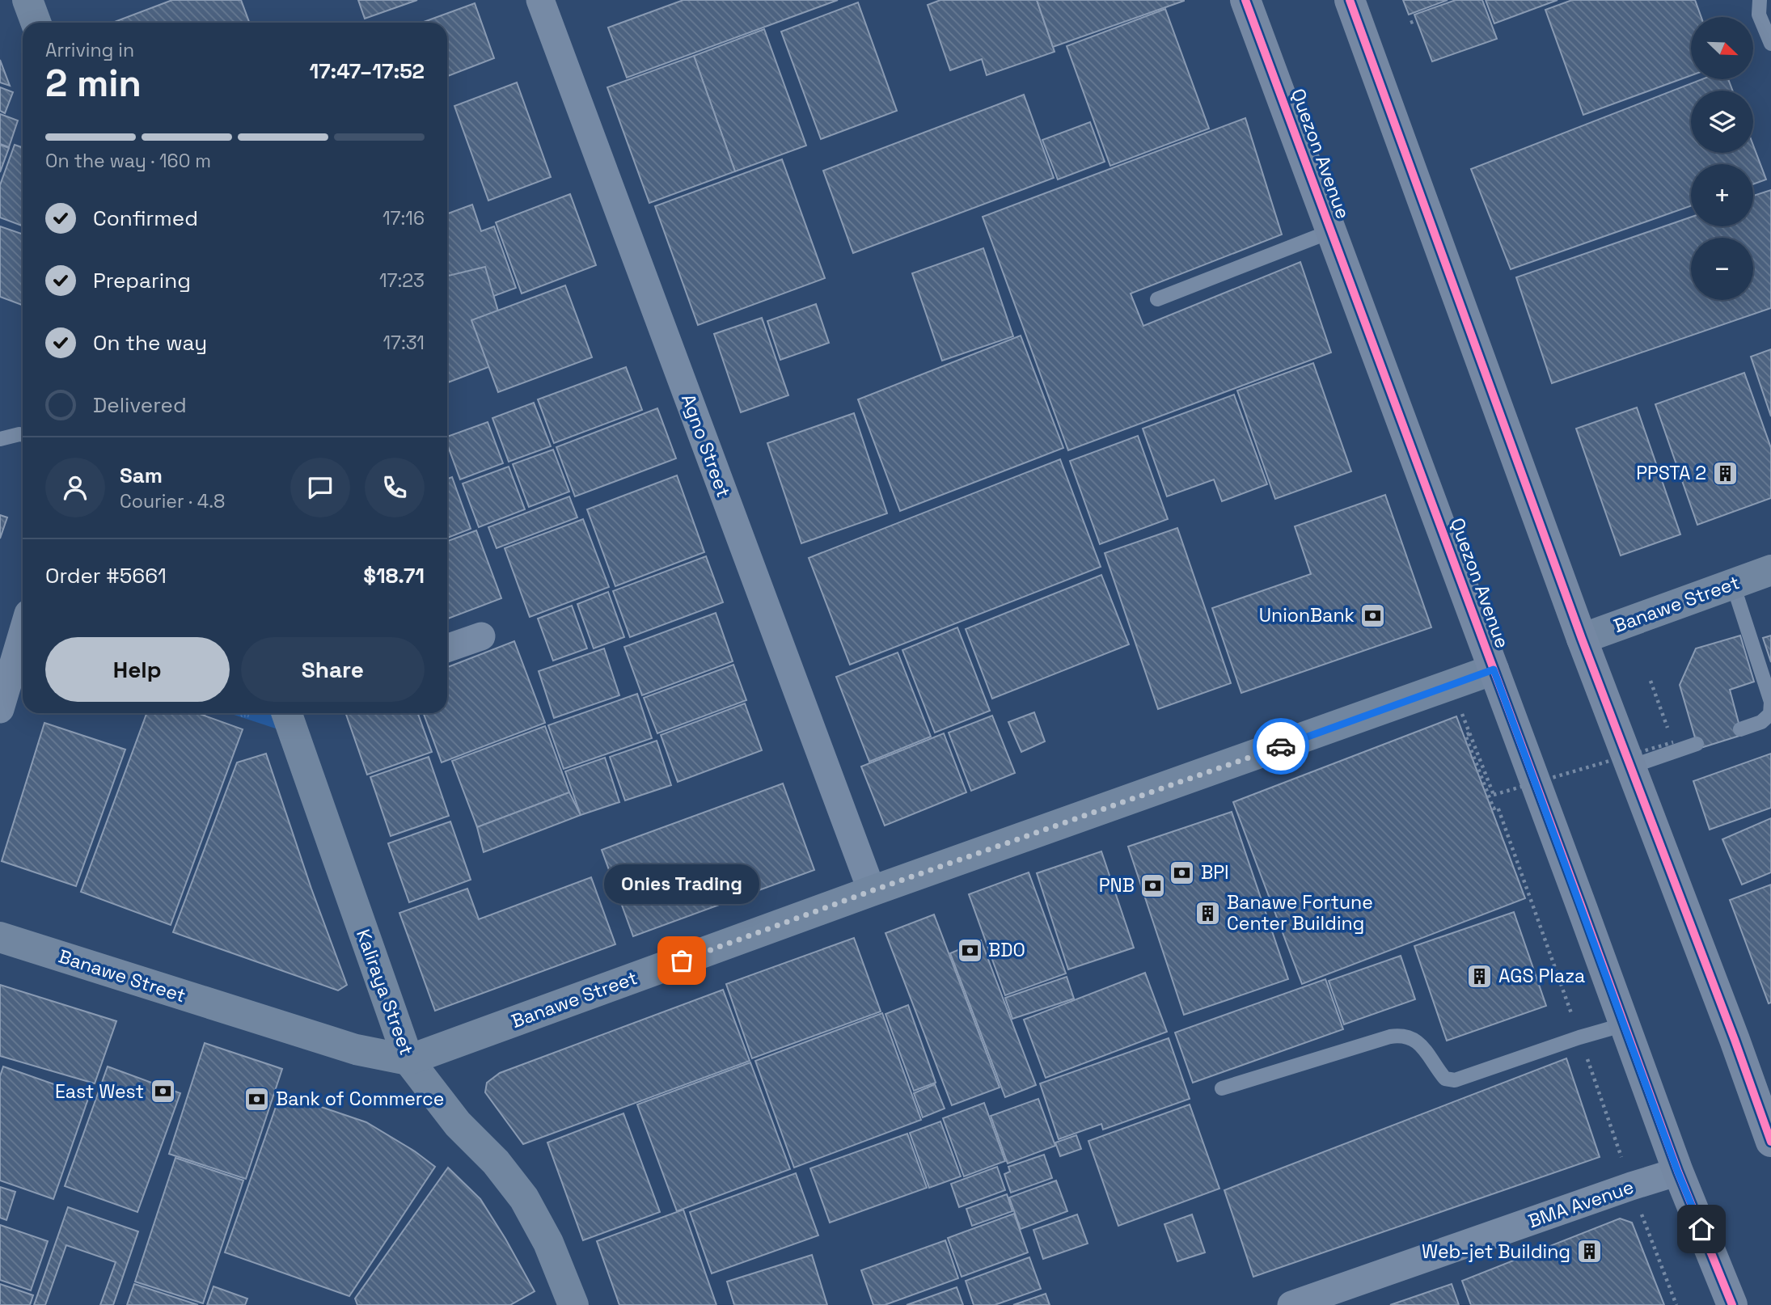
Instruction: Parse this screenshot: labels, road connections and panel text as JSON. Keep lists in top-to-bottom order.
{
  "streets": {
    "main road": ["Quezon Avenue", "Banawe Street", "Kaliraya Street"],
    "street": ["Agno Street", "BMA Avenue"]
  },
  "crossings": [
    ["Quezon Avenue", "Banawe Street"],
    ["Quezon Avenue", "BMA Avenue"],
    ["Agno Street", "Banawe Street"],
    ["Banawe Street", "Kaliraya Street"]
  ],
  "places": {
    "building": [
      "PPSTA 2",
      "Banawe Fortune Center Building",
      "AGS Plaza",
      "Web-jet Building"
    ],
    "bank": [
      "UnionBank",
      "BPI",
      "PNB",
      "BDO",
      "East West",
      "Bank of Commerce"
    ],
    "other": ["Onies Trading"]
  },
  "north": "bottom right",
  "page": {
    "map_buttons": ["+", "−"],
    "heading": ["2 min", "Arriving in", "17:47–17:52"],
    "panel": [
      "Sam",
      "Courier · 4.8",
      "Order #5661",
      "$18.71"
    ],
    "bar": "On the way · 160 m",
    "list": [
      ["Confirmed", "17:16"],
      ["Preparing", "17:23"],
      ["On the way", "17:31"],
      "Delivered"
    ],
    "buttons": ["Help", "Share"],
    "bubble": "Onies Trading"
  }
}
